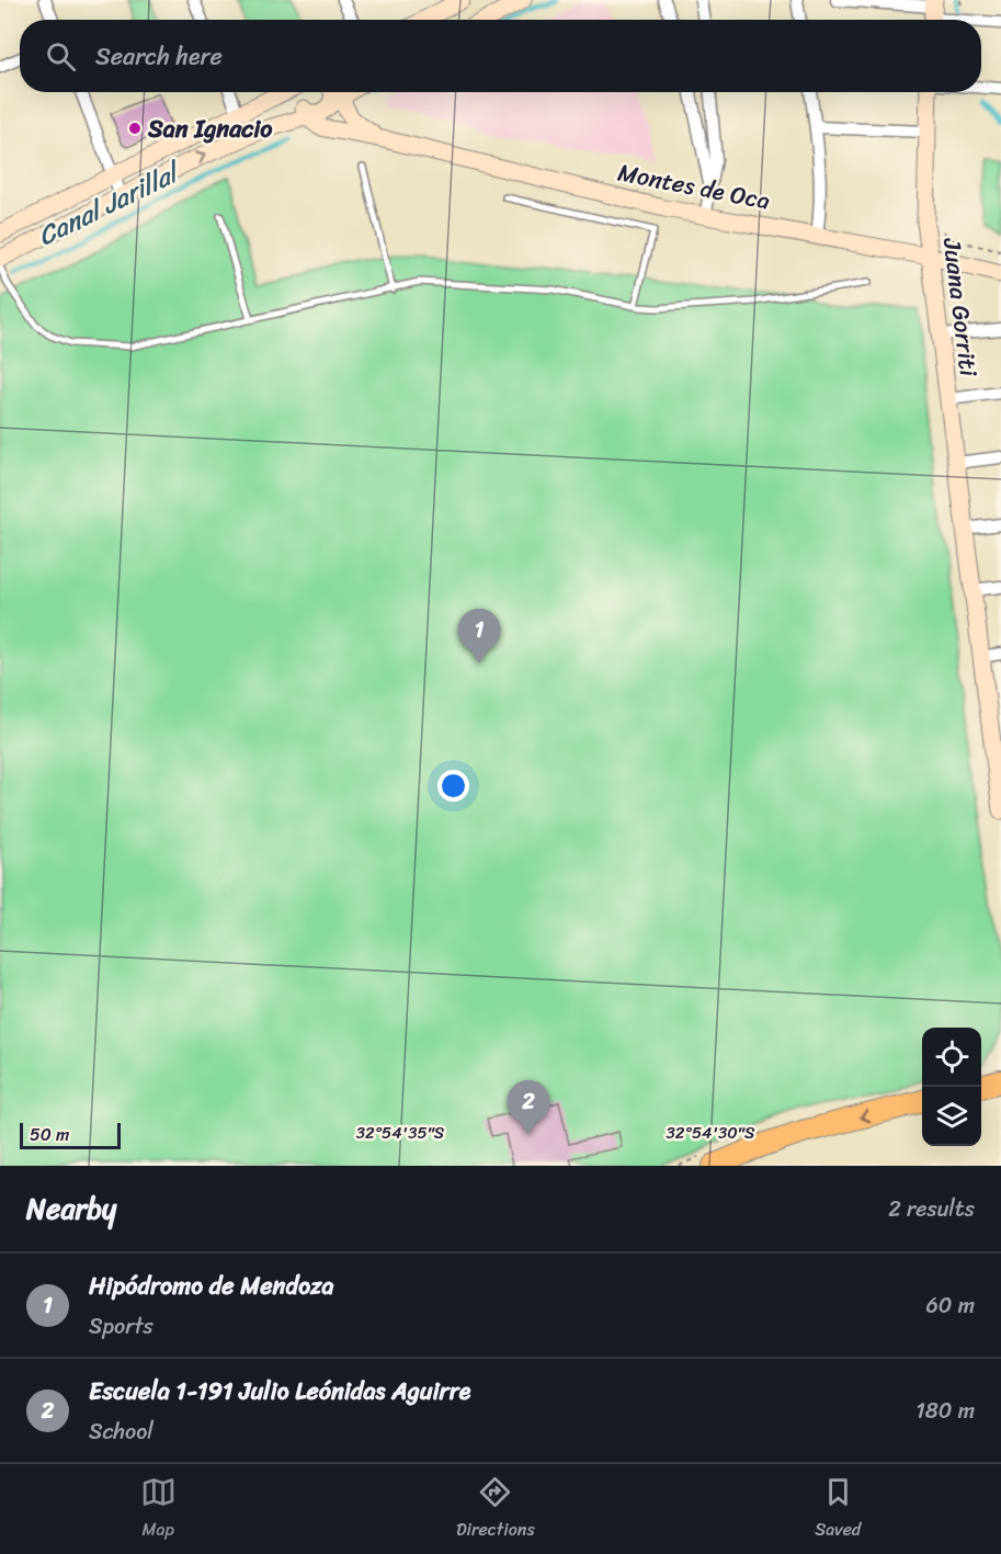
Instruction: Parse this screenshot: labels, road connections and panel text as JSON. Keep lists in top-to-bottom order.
{
  "streets": {
    "main road": ["Montes de Oca", "Juana Gorriti"]
  },
  "crossings": [
    ["Montes de Oca", "Juana Gorriti"]
  ],
  "water": ["Canal Jarillal"],
  "places": ["San Ignacio"],
  "scale_bar": "50 m",
  "page": {
    "search": "Search here",
    "pins": ["1", "2"],
    "scale": "50 m",
    "heading": ["Nearby", "2 results"],
    "list": [
      {
        "mark": "1",
        "name": "Hipódromo de Mendoza",
        "note": "Sports",
        "value": "60 m"
      },
      {
        "mark": "2",
        "name": "Escuela 1-191 Julio Leónidas Aguirre",
        "note": "School",
        "value": "180 m"
      }
    ],
    "nav": ["Map", "Directions", "Saved"]
  },
  "coordinates": ["32°54'35\"S", "32°54'30\"S"]
}
